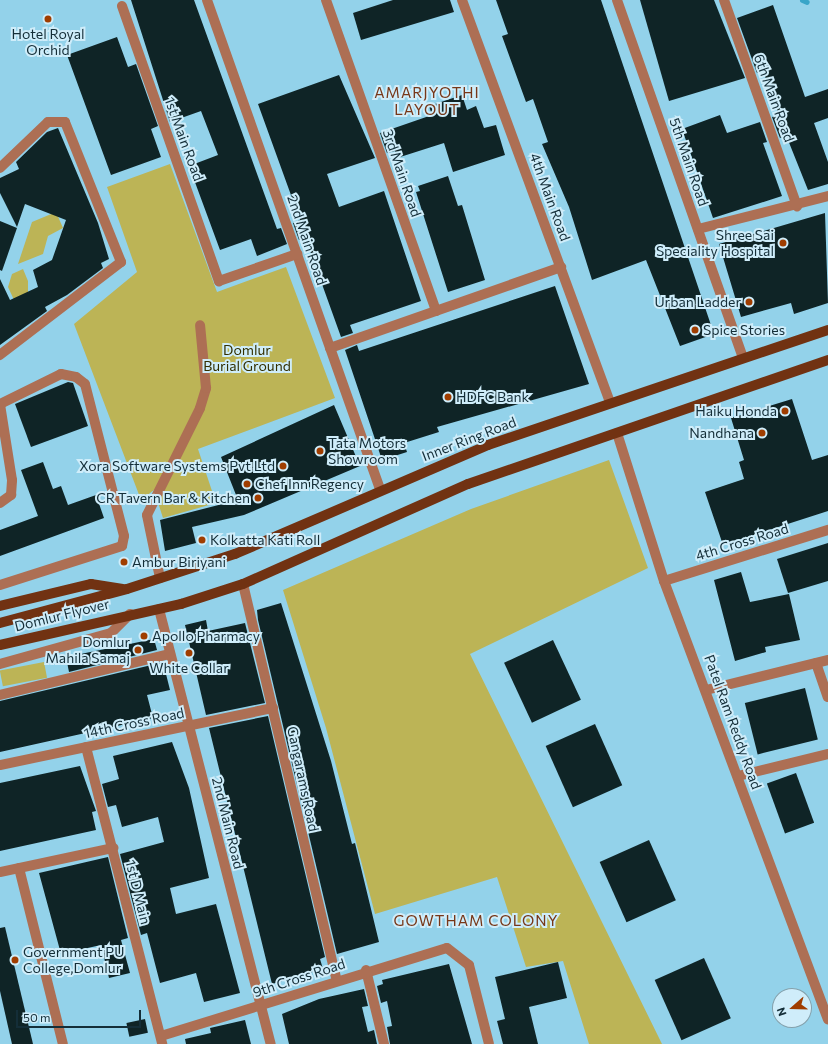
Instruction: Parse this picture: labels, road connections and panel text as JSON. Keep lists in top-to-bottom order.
{
  "streets": {
    "main road": ["Inner Ring Road", "Domlur Flyover"],
    "street": [
      "6th Main Road",
      "1st Main Road",
      "5th Main Road",
      "3rd Main Road",
      "4th Main Road",
      "2nd Main Road",
      "4th Cross Road",
      "Patel Ram Reddy Road",
      "14th Cross Road",
      "Gangarams Road",
      "1st D Main",
      "9th Cross Road"
    ]
  },
  "crossings": [
    ["1st Main Road", "2nd Main Road"],
    ["5th Main Road", "Inner Ring Road"],
    ["4th Main Road", "Inner Ring Road"],
    ["2nd Main Road", "Inner Ring Road"],
    ["2nd Main Road", "14th Cross Road"],
    ["2nd Main Road", "9th Cross Road"],
    ["Inner Ring Road", "Domlur Flyover"],
    ["4th Cross Road", "Patel Ram Reddy Road"],
    ["14th Cross Road", "Gangarams Road"],
    ["14th Cross Road", "1st D Main"],
    ["Gangarams Road", "9th Cross Road"],
    ["1st D Main", "9th Cross Road"]
  ],
  "districts": ["AMARJYOTHI LAYOUT", "GOWTHAM COLONY"],
  "parks": ["Domlur Burial Ground"],
  "places": [
    "Hotel Royal Orchid",
    "Shree Sai Speciality Hospital",
    "Urban Ladder",
    "Spice Stories",
    "HDFC Bank",
    "Haiku Honda",
    "Nandhana",
    "Tata Motors Showroom",
    "Xora Software Systems Pvt Ltd",
    "Chef Inn Regency",
    "CR Tavern Bar & Kitchen",
    "Kolkatta Kati Roll",
    "Ambur Biriyani",
    "Apollo Pharmacy",
    "Domlur Mahila Samaj",
    "White Collar",
    "Government PU College,Domlur"
  ],
  "scale_bar": "50 m",
  "north": "left"
}
